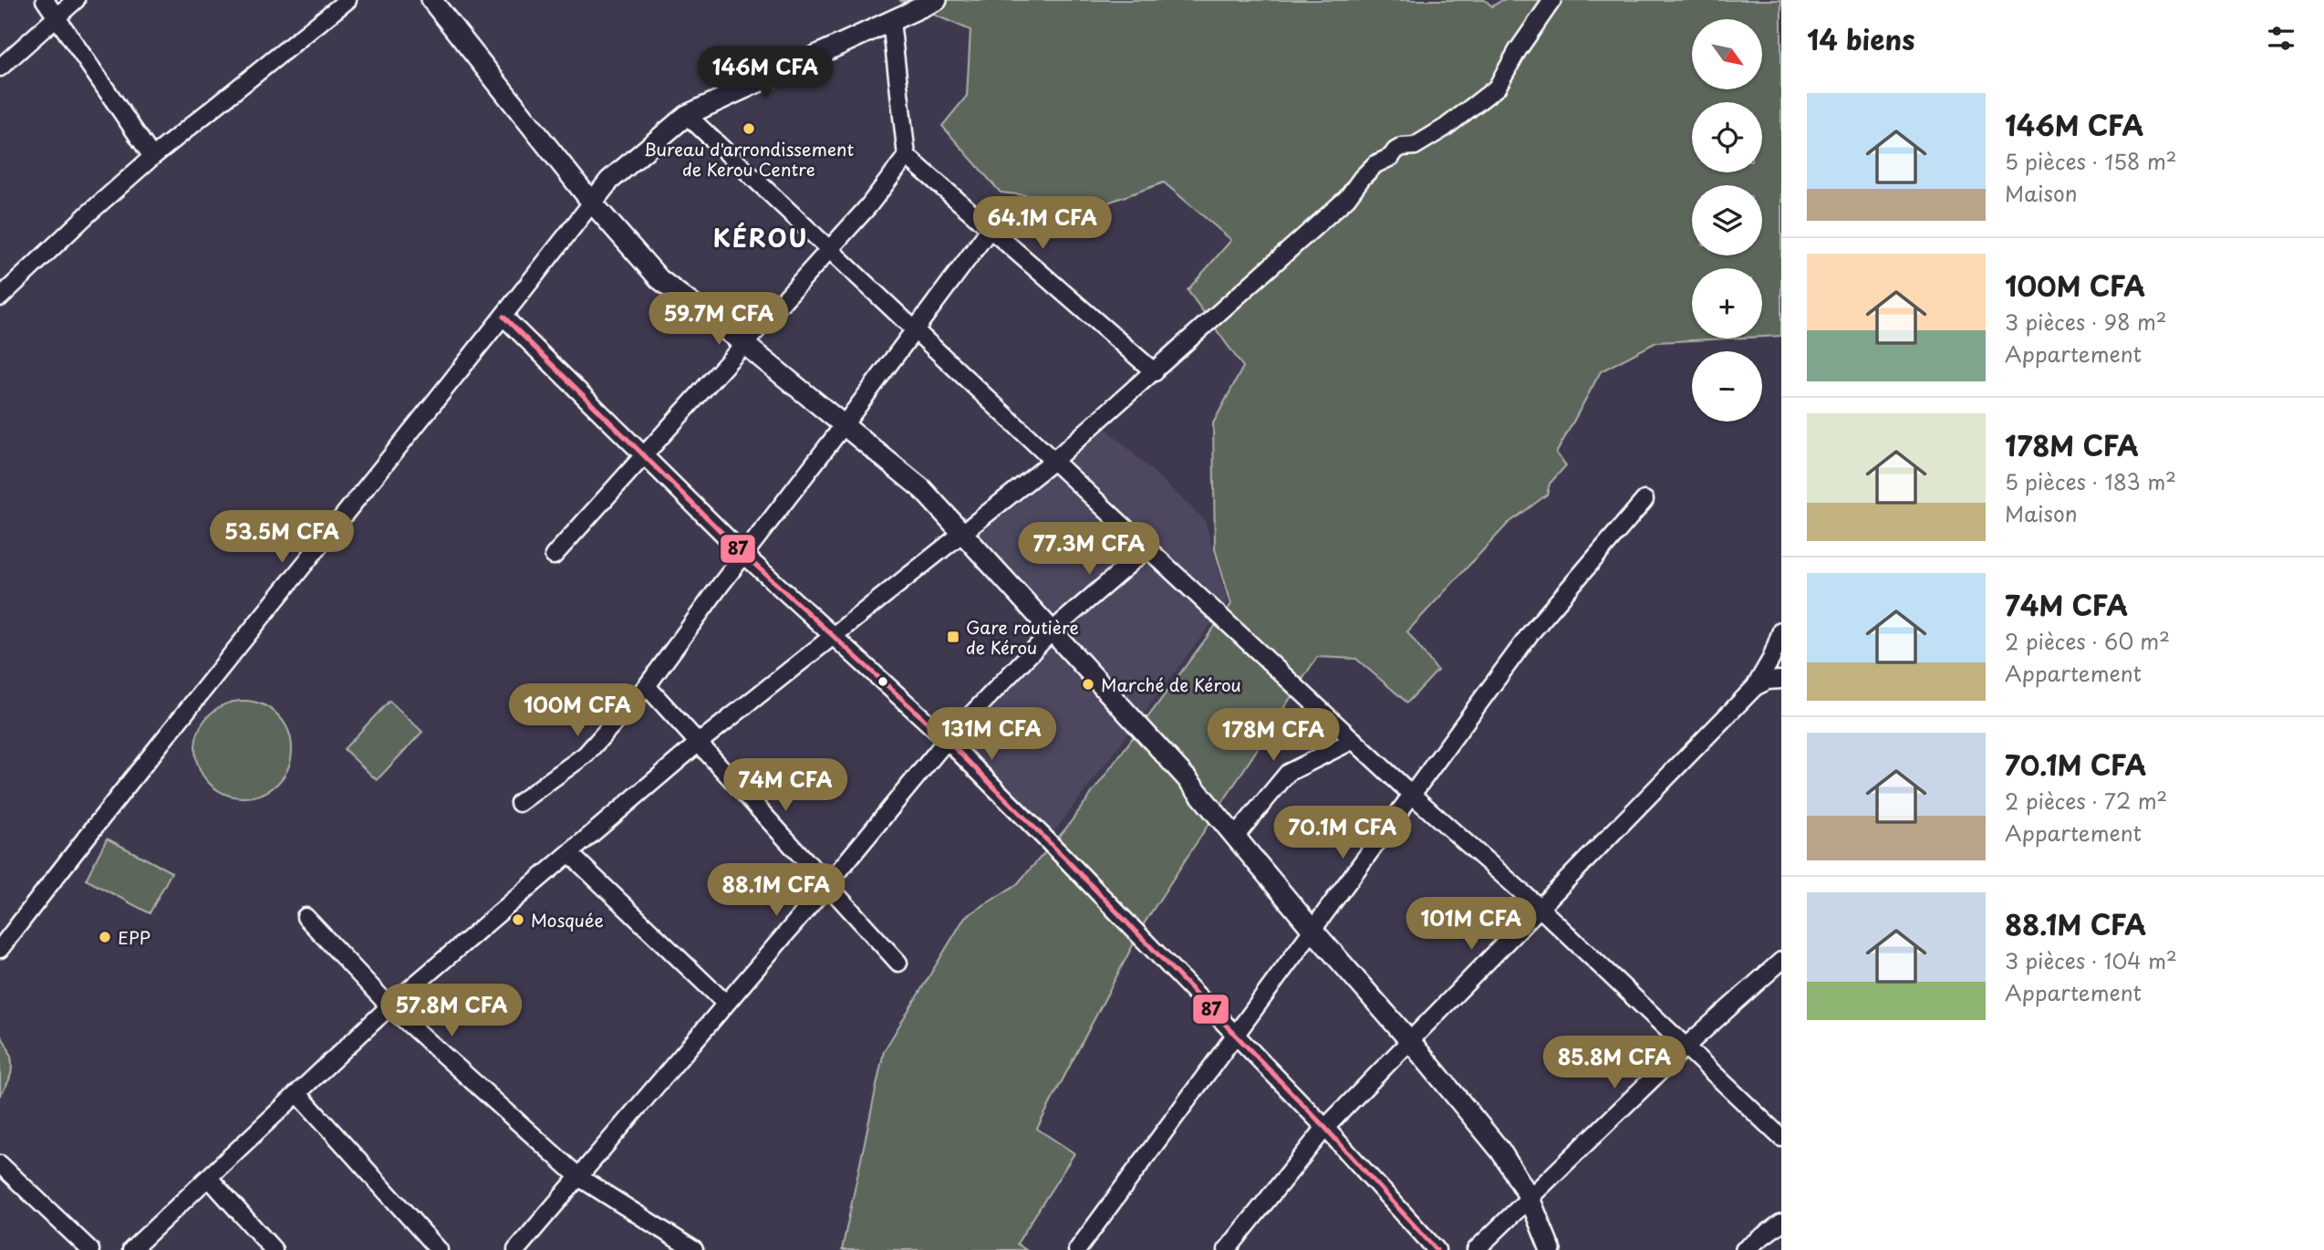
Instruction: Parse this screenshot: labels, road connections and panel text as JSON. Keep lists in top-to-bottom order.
{
  "districts": ["KÉROU"],
  "places": {
    "other": [
      "Bureau d'arrondissement de Kerou Centre",
      "Marché de Kérou",
      "Mosquée",
      "EPP"
    ],
    "transit": ["Gare routière de Kérou"]
  },
  "lines": ["transit line 87"],
  "north": "bottom right",
  "page": {
    "heading": "14 biens",
    "map_buttons": ["+", "−"],
    "price": [
      "146M CFA",
      "64.1M CFA",
      "59.7M CFA",
      "53.5M CFA",
      "77.3M CFA",
      "100M CFA",
      "131M CFA",
      "178M CFA",
      "74M CFA",
      "70.1M CFA",
      "88.1M CFA",
      "101M CFA",
      "57.8M CFA",
      "85.8M CFA"
    ],
    "list": [
      {
        "name": "146M CFA",
        "note": "5 pièces · 158 m² · Maison"
      },
      {
        "name": "100M CFA",
        "note": "3 pièces · 98 m² · Appartement"
      },
      {
        "name": "178M CFA",
        "note": "5 pièces · 183 m² · Maison"
      },
      {
        "name": "74M CFA",
        "note": "2 pièces · 60 m² · Appartement"
      },
      {
        "name": "70.1M CFA",
        "note": "2 pièces · 72 m² · Appartement"
      },
      {
        "name": "88.1M CFA",
        "note": "3 pièces · 104 m² · Appartement"
      }
    ]
  }
}
